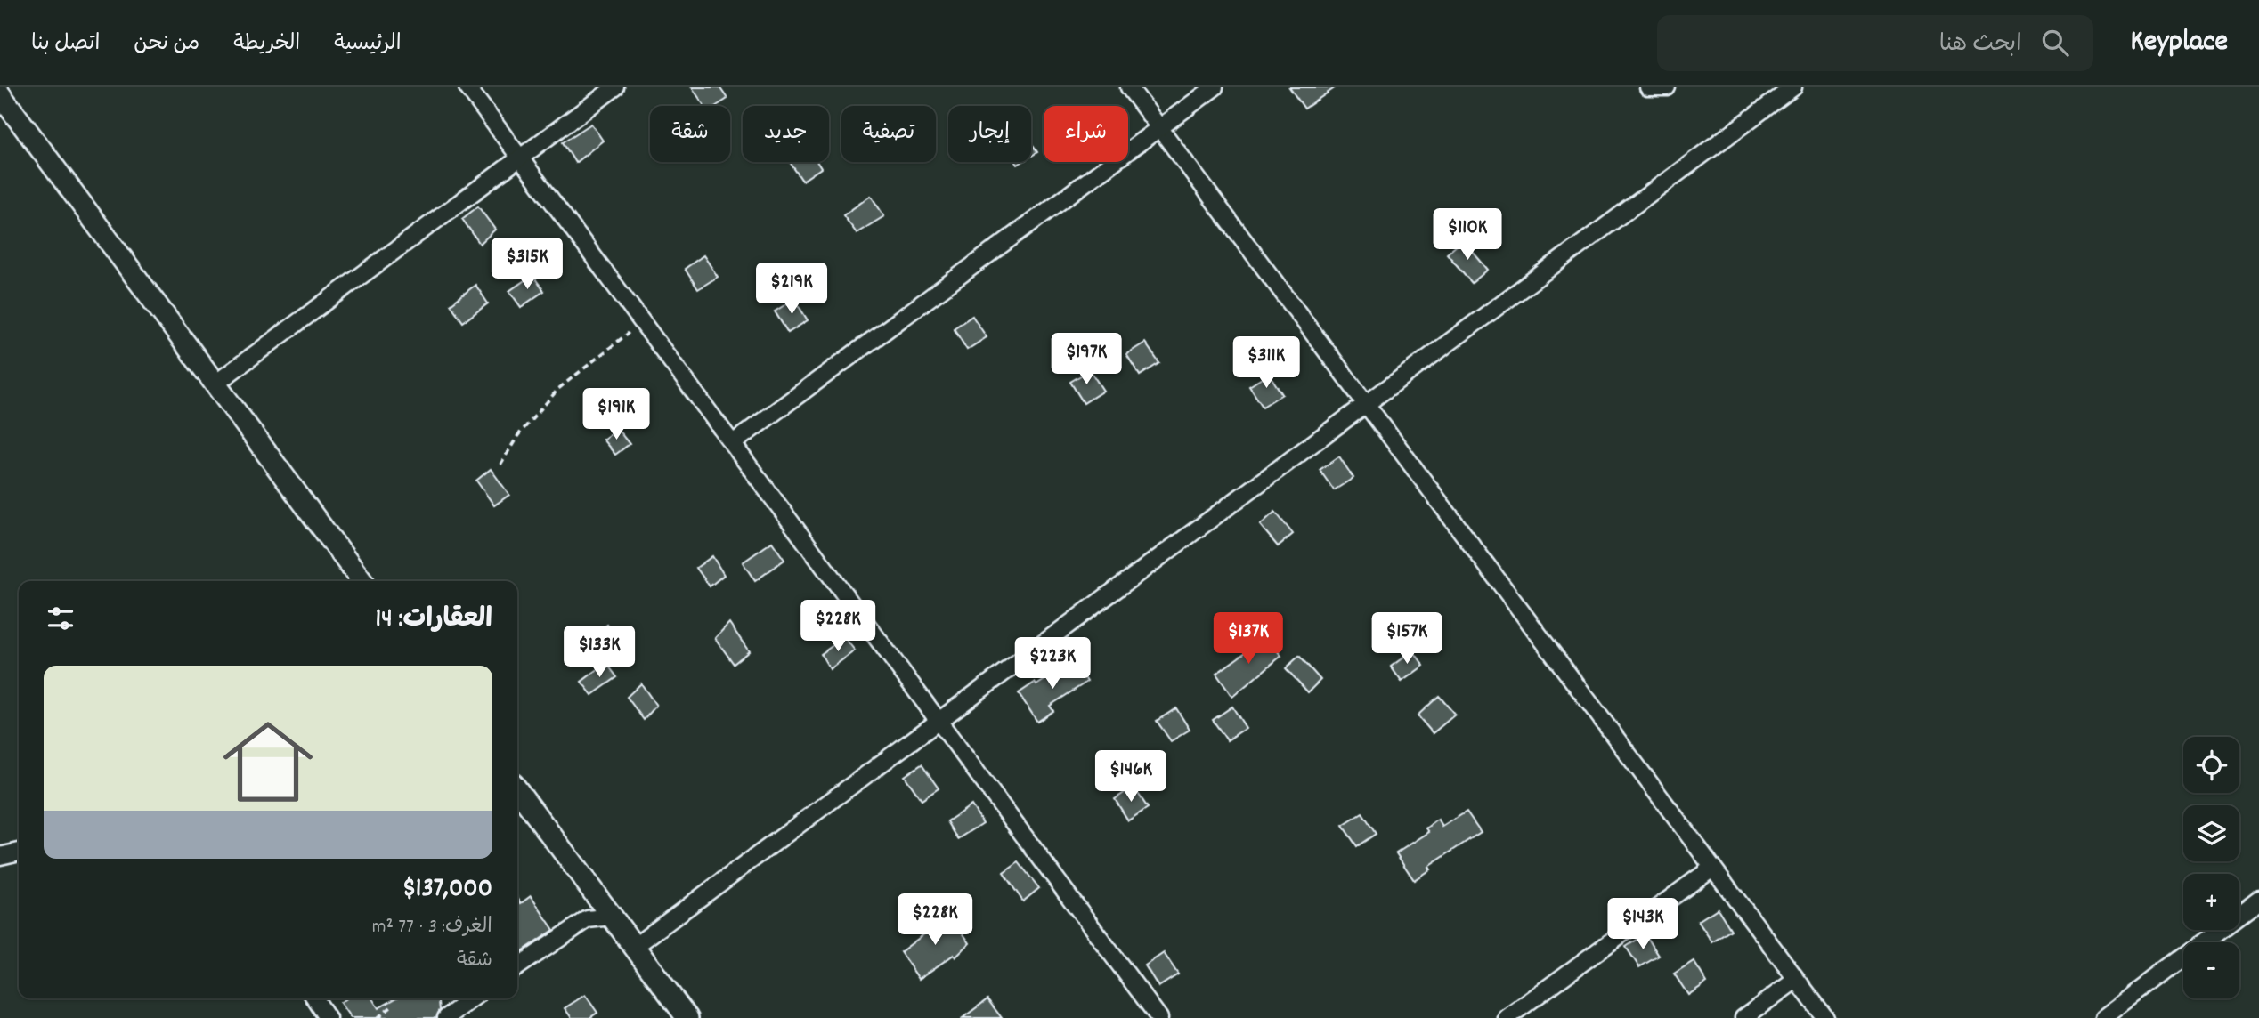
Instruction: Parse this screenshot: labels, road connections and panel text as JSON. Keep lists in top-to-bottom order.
{
  "page": {
    "header": "Keyplace",
    "search": "ابحث هنا",
    "nav": [
      "الرئيسية",
      "الخريطة",
      "من نحن",
      "اتصل بنا"
    ],
    "chip": [
      "شراء",
      "إيجار",
      "تصفية",
      "جديد",
      "شقة"
    ],
    "price": [
      "$110K",
      "$315K",
      "$219K",
      "$197K",
      "$311K",
      "$191K",
      "$228K",
      "$137K",
      "$157K",
      "$133K",
      "$223K",
      "$146K",
      "$228K",
      "$143K"
    ],
    "heading": "العقارات: 14",
    "list": [
      {
        "name": "$137,000",
        "note": "الغرف: 3 · 77 m² · شقة"
      }
    ],
    "map_buttons": ["+", "−"]
  }
}
